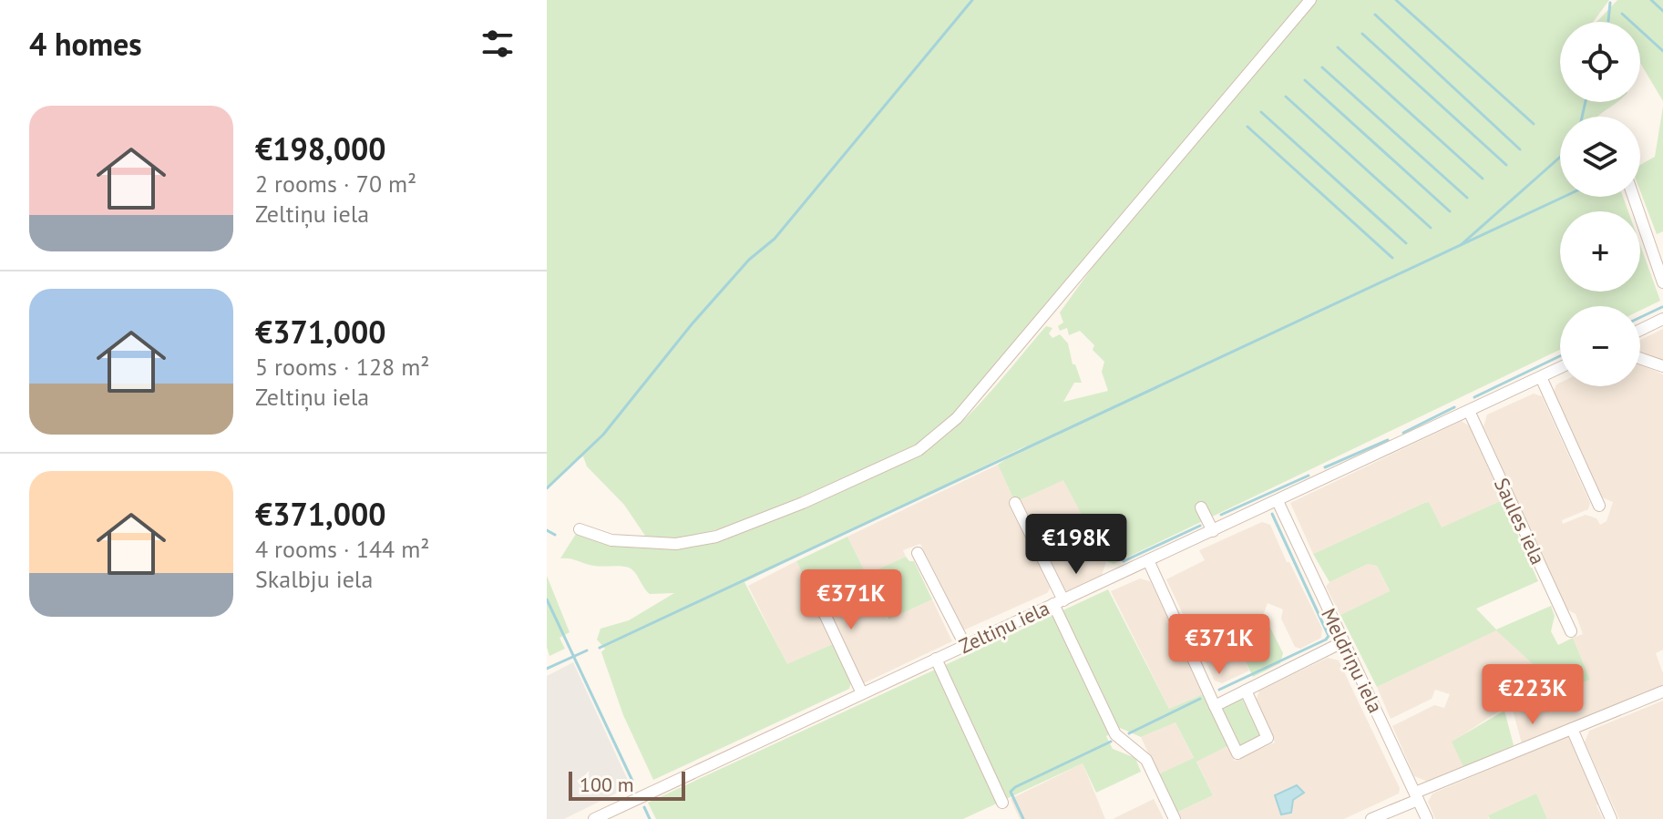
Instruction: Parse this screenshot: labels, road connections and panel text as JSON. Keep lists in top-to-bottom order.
{
  "streets": {
    "street": ["Saules iela", "Zeltiņu iela", "Meldriņu iela"]
  },
  "crossings": [
    ["Saules iela", "Zeltiņu iela"],
    ["Zeltiņu iela", "Meldriņu iela"]
  ],
  "scale_bar": "100 m",
  "page": {
    "heading": "4 homes",
    "map_buttons": ["+", "−"],
    "list": [
      {
        "name": "€198,000",
        "note": "2 rooms · 70 m² · Zeltiņu iela"
      },
      {
        "name": "€371,000",
        "note": "5 rooms · 128 m² · Zeltiņu iela"
      },
      {
        "name": "€371,000",
        "note": "4 rooms · 144 m² · Skalbju iela"
      }
    ],
    "price": [
      "€198K",
      "€371K",
      "€371K",
      "€223K"
    ],
    "scale": "100 m"
  }
}
